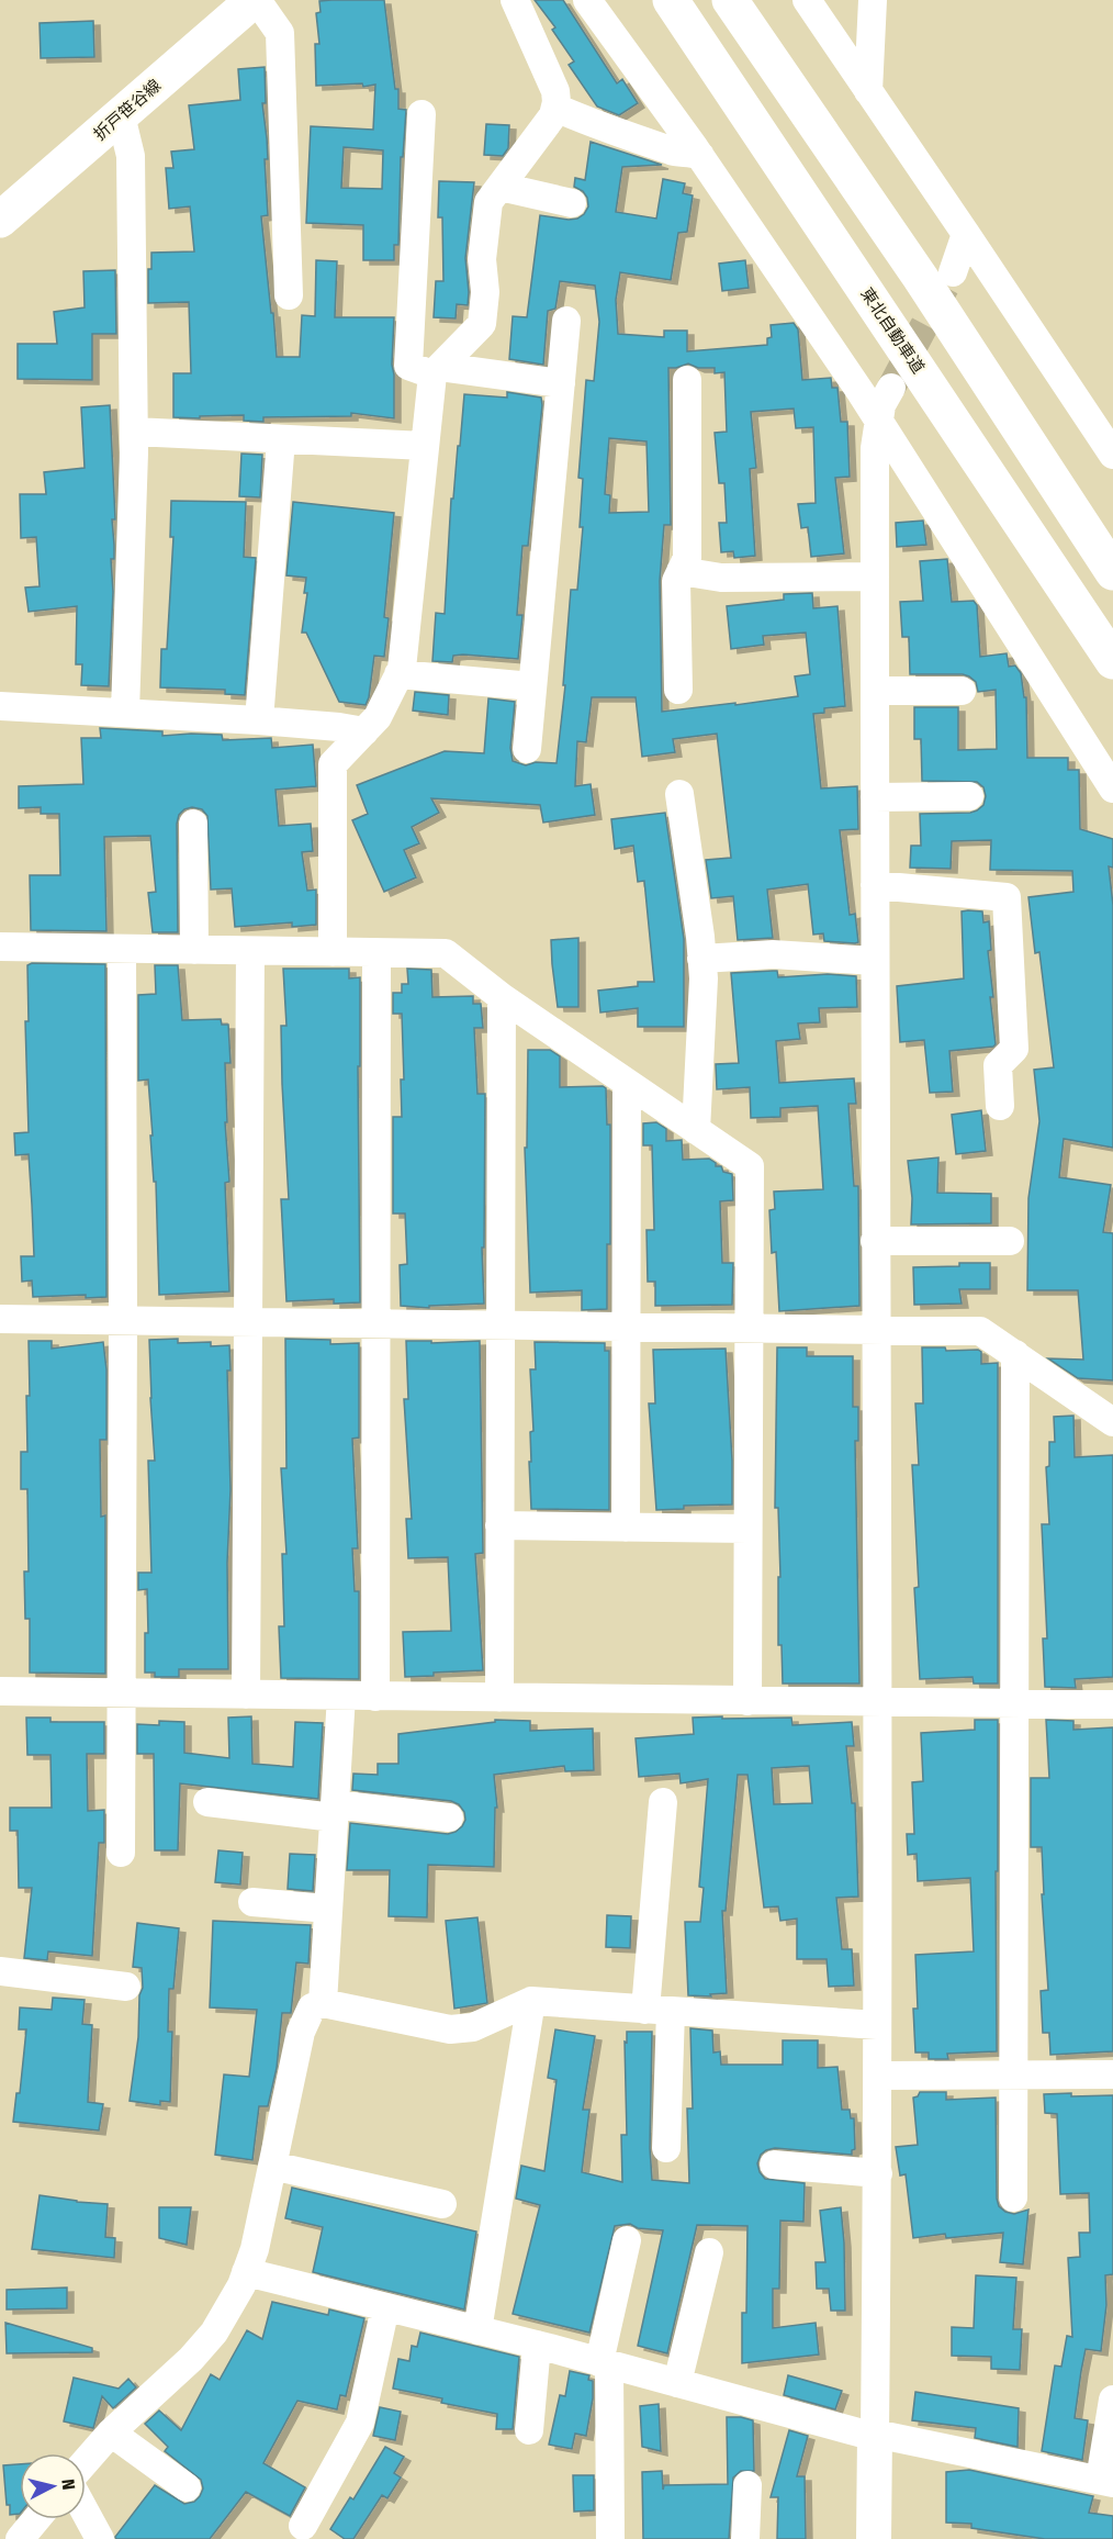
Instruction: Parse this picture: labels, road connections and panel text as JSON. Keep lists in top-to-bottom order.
{
  "streets": {
    "main road": ["折戸笹谷線", "東北自動車道"]
  },
  "north": "right"
}
